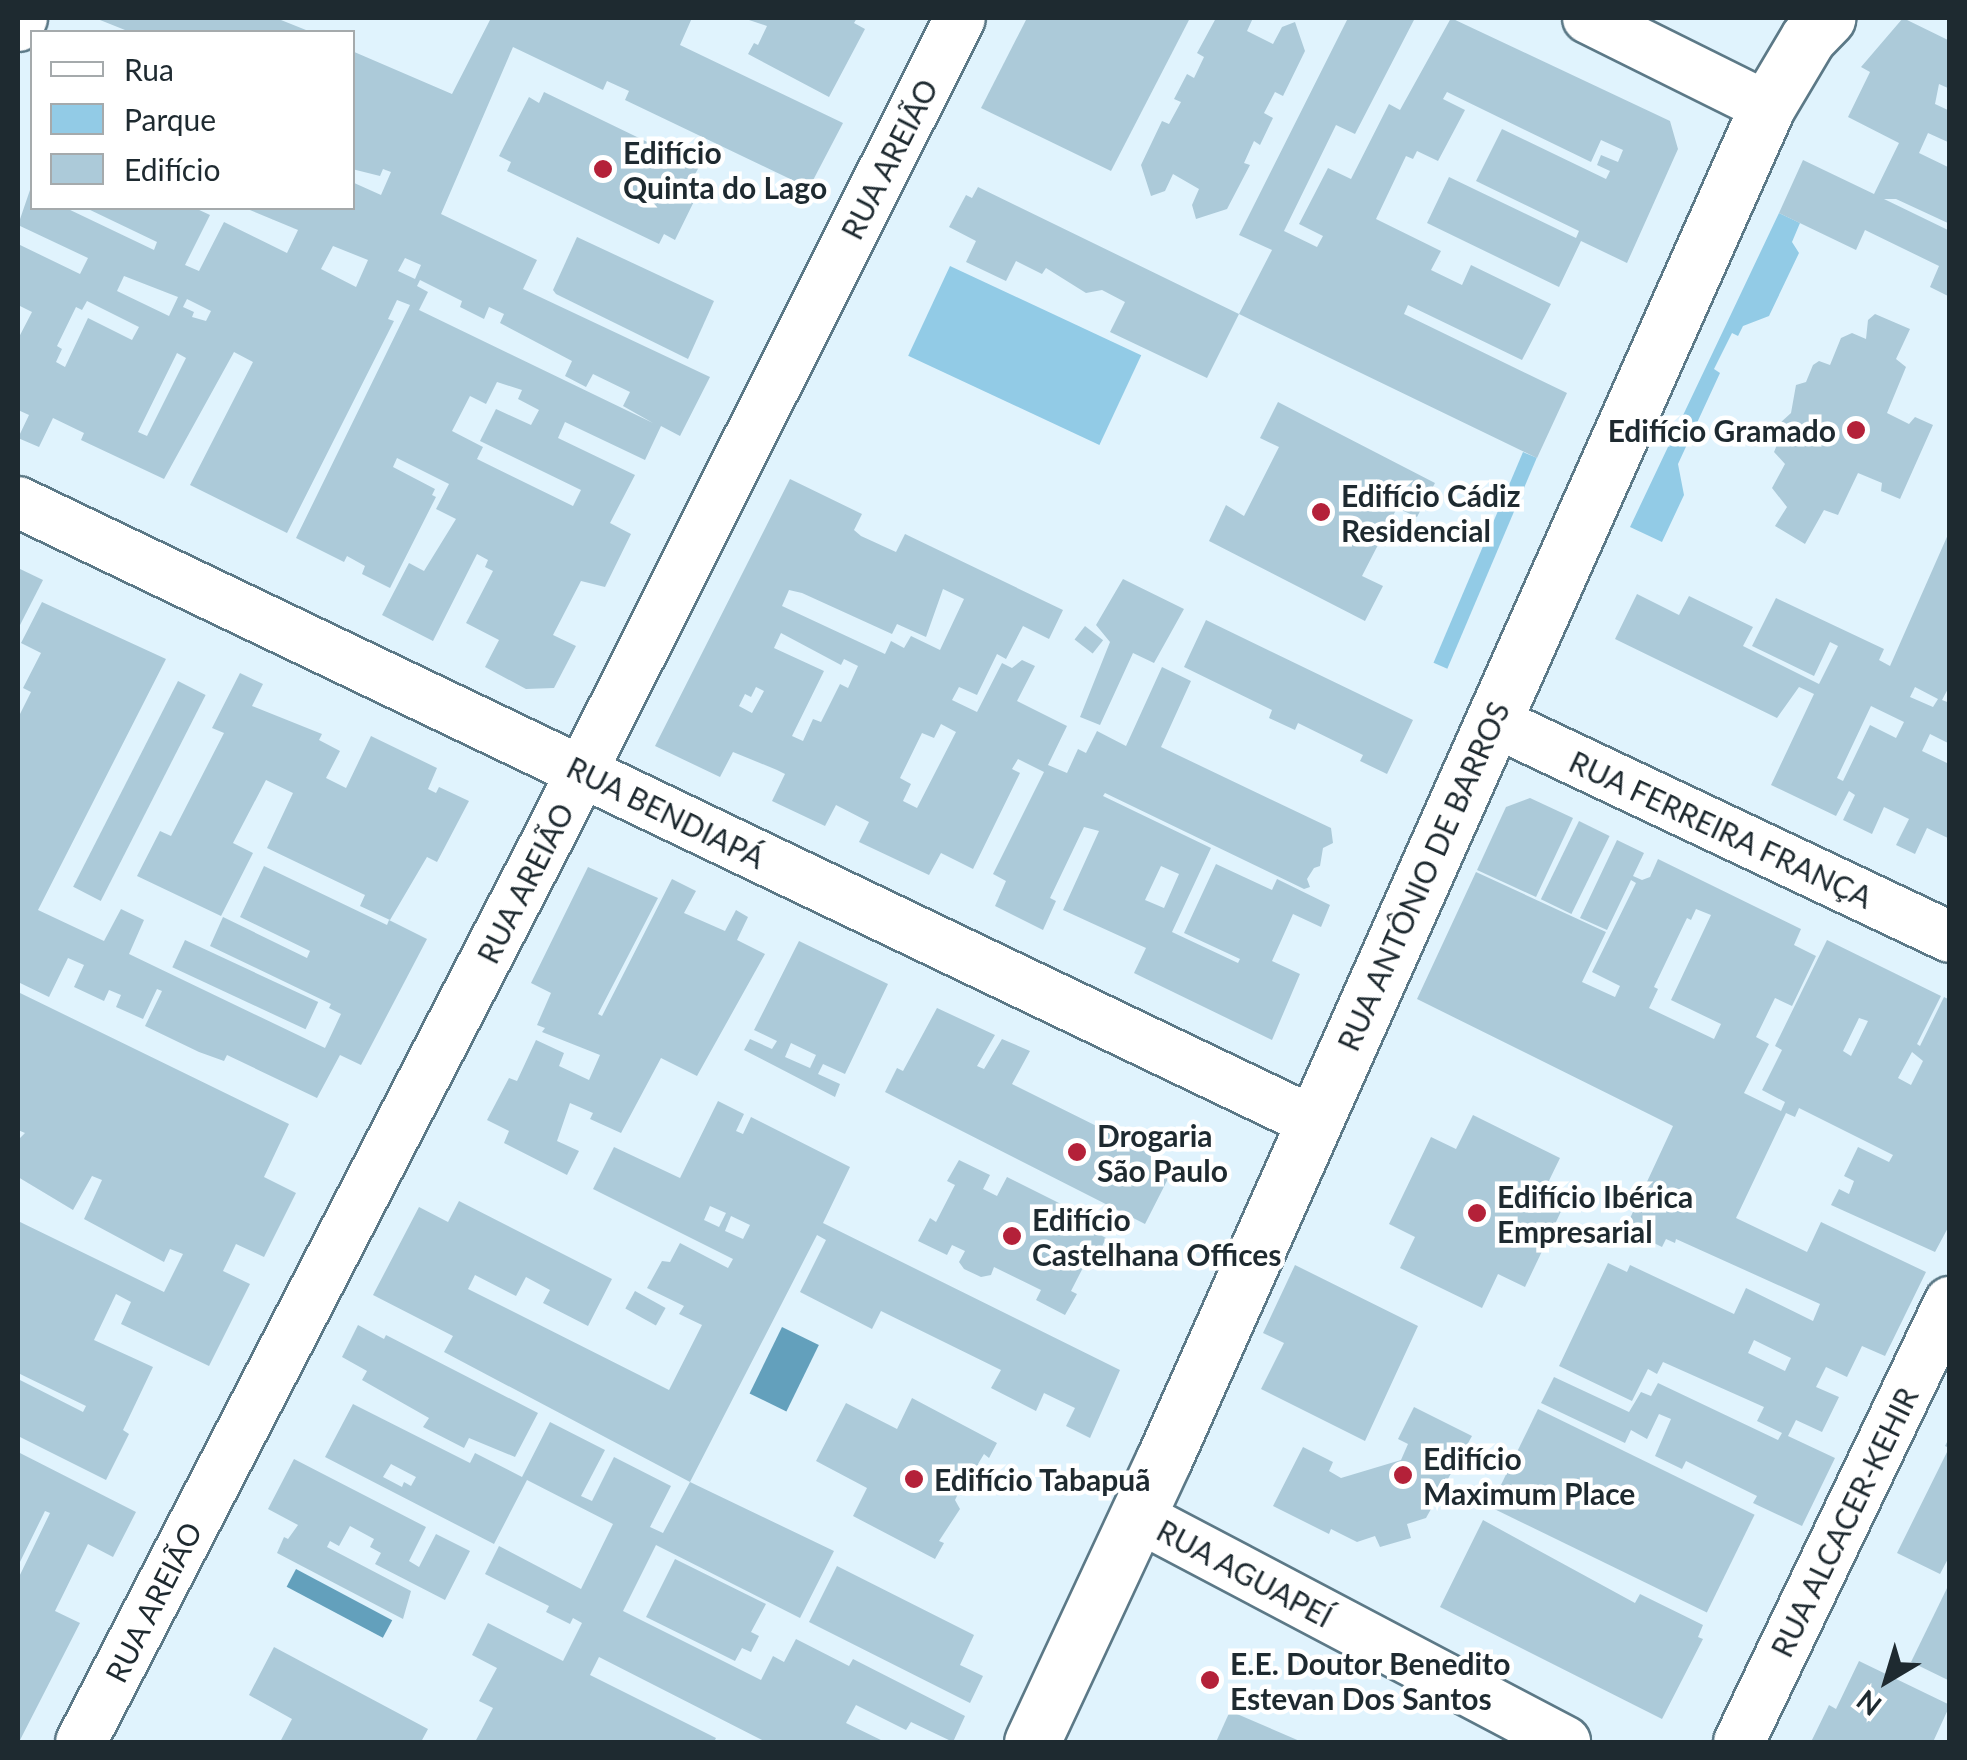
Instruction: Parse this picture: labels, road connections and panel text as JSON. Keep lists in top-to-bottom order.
{
  "streets": {
    "main road": ["RUA ANTÔNIO DE BARROS"],
    "street": [
      "RUA AREIÃO",
      "RUA BENDIAPÁ",
      "RUA FERREIRA FRANÇA",
      "RUA ALCACER-KEHIR",
      "RUA AGUAPEÍ"
    ]
  },
  "crossings": [
    ["RUA AREIÃO", "RUA BENDIAPÁ"],
    ["RUA BENDIAPÁ", "RUA ANTÔNIO DE BARROS"],
    ["RUA FERREIRA FRANÇA", "RUA ANTÔNIO DE BARROS"],
    ["RUA ANTÔNIO DE BARROS", "RUA AGUAPEÍ"]
  ],
  "places": [
    "Edifício Quinta do Lago",
    "Edifício Gramado",
    "Edifício Cádiz Residencial",
    "Drogaria São Paulo",
    "Edifício Ibérica Empresarial",
    "Edifício Castelhana Offices",
    "Edifício Maximum Place",
    "Edifício Tabapuã",
    "E.E. Doutor Benedito Estevan Dos Santos"
  ],
  "legend": ["Rua", "Parque", "Edifício"],
  "north": "bottom left"
}
